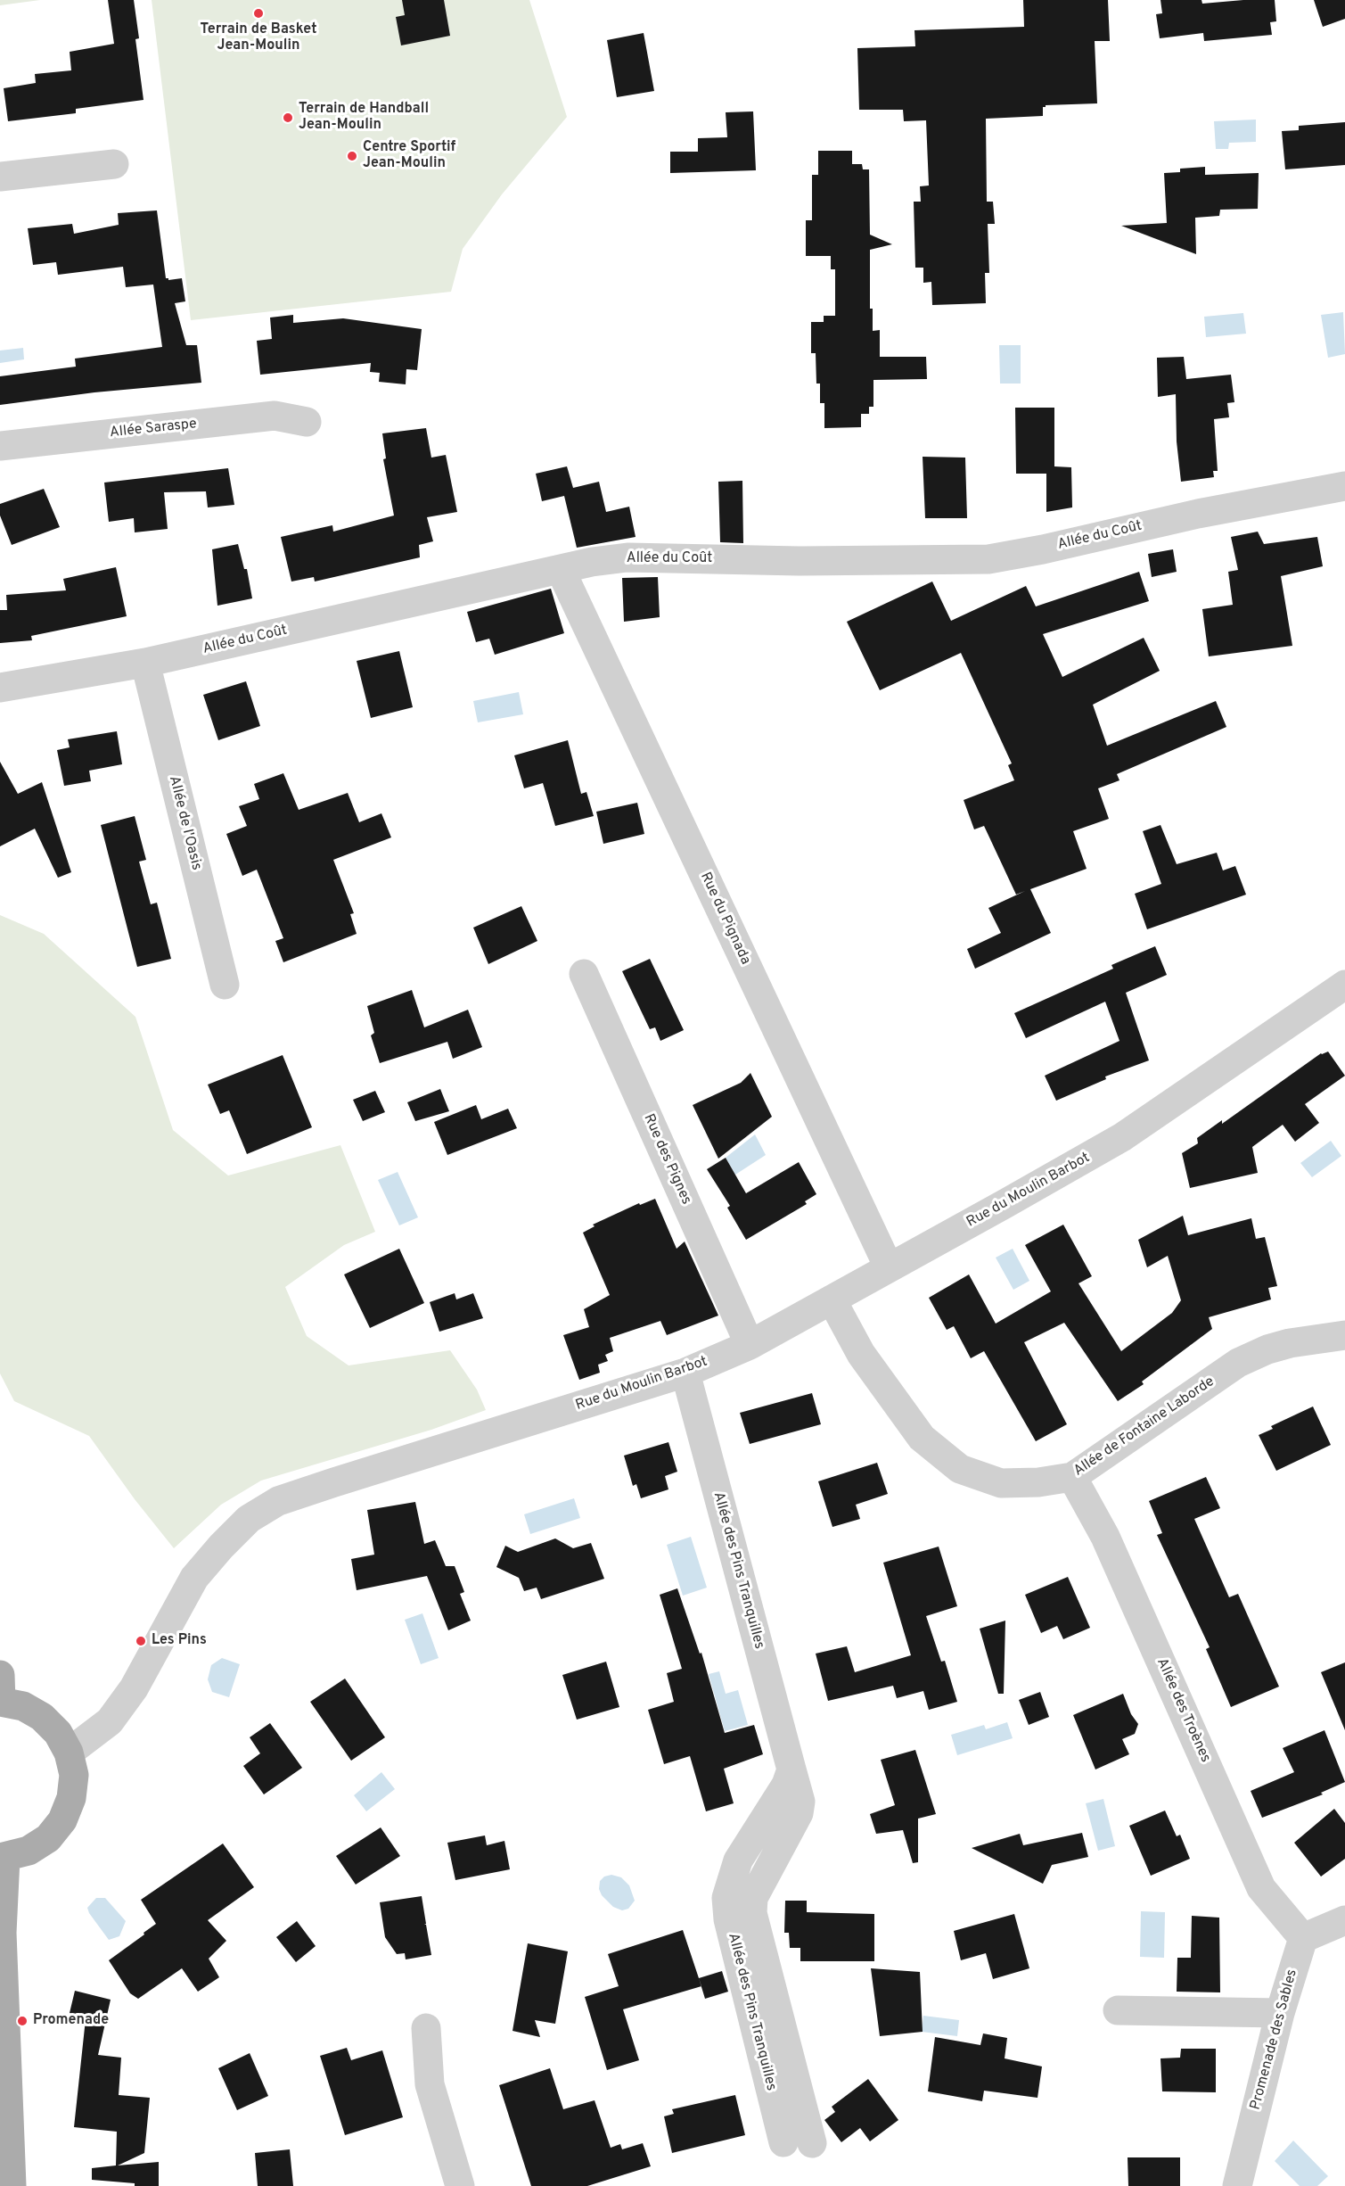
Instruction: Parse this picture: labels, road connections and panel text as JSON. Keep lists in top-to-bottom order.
{
  "streets": {
    "street": [
      "Allée Saraspe",
      "Allée du Coût",
      "Allée de l'Oasis",
      "Rue du Pignada",
      "Rue des Pignes",
      "Rue du Moulin Barbot",
      "Allée de Fontaine Laborde",
      "Allée des Pins Tranquilles",
      "Allée des Troènes",
      "Promenade des Sables"
    ]
  },
  "crossings": [
    ["Allée du Coût", "Allée de l'Oasis"],
    ["Allée du Coût", "Rue du Pignada"],
    ["Rue du Pignada", "Rue du Moulin Barbot"],
    ["Rue des Pignes", "Rue du Moulin Barbot"],
    ["Rue du Moulin Barbot", "Allée de Fontaine Laborde"],
    ["Rue du Moulin Barbot", "Allée des Pins Tranquilles"],
    ["Allée de Fontaine Laborde", "Allée des Troènes"],
    ["Allée des Troènes", "Promenade des Sables"]
  ],
  "places": [
    "Terrain de Basket Jean-Moulin",
    "Terrain de Handball Jean-Moulin",
    "Centre Sportif Jean-Moulin",
    "Les Pins",
    "Promenade"
  ]
}
